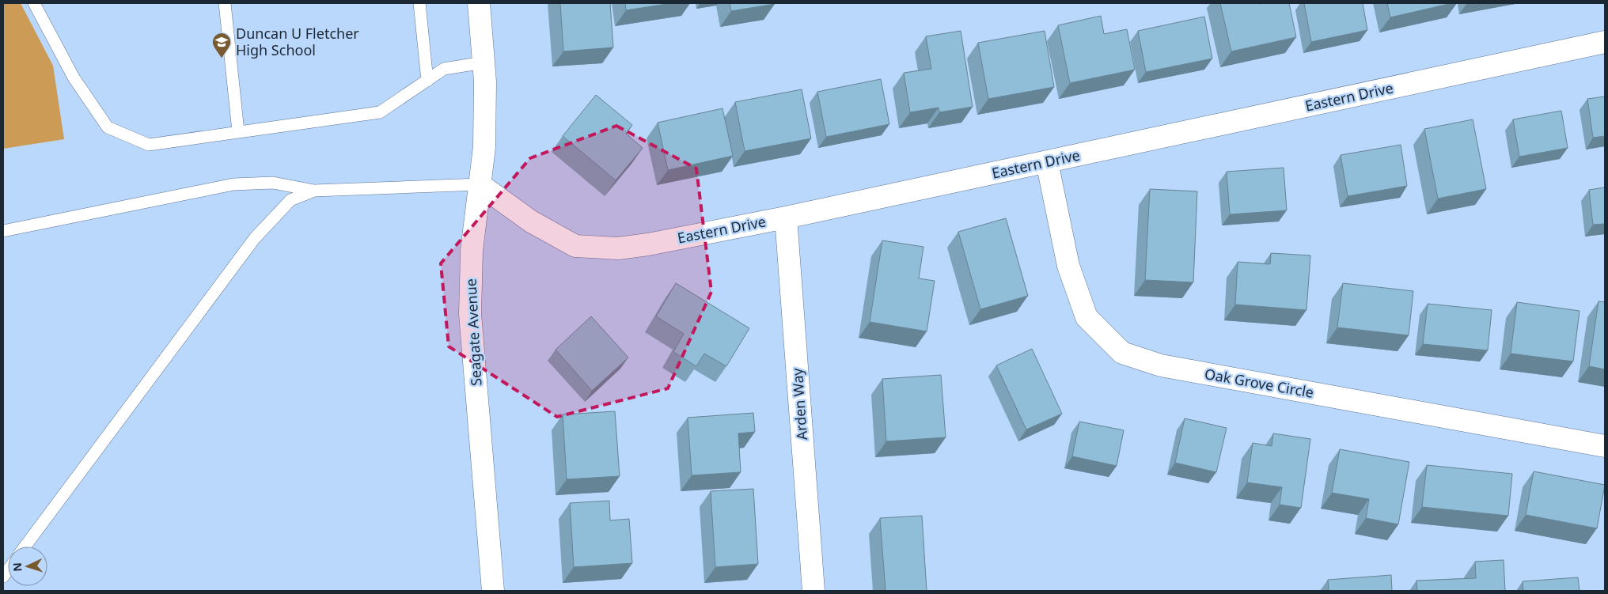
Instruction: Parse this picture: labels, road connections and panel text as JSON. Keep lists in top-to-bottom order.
{
  "streets": {
    "street": [
      "Eastern Drive",
      "Seagate Avenue",
      "Oak Grove Circle",
      "Arden Way"
    ]
  },
  "crossings": [
    ["Eastern Drive", "Seagate Avenue"],
    ["Eastern Drive", "Oak Grove Circle"],
    ["Eastern Drive", "Arden Way"]
  ],
  "places": {
    "school or university": ["Duncan U Fletcher High School"]
  },
  "north": "left"
}
